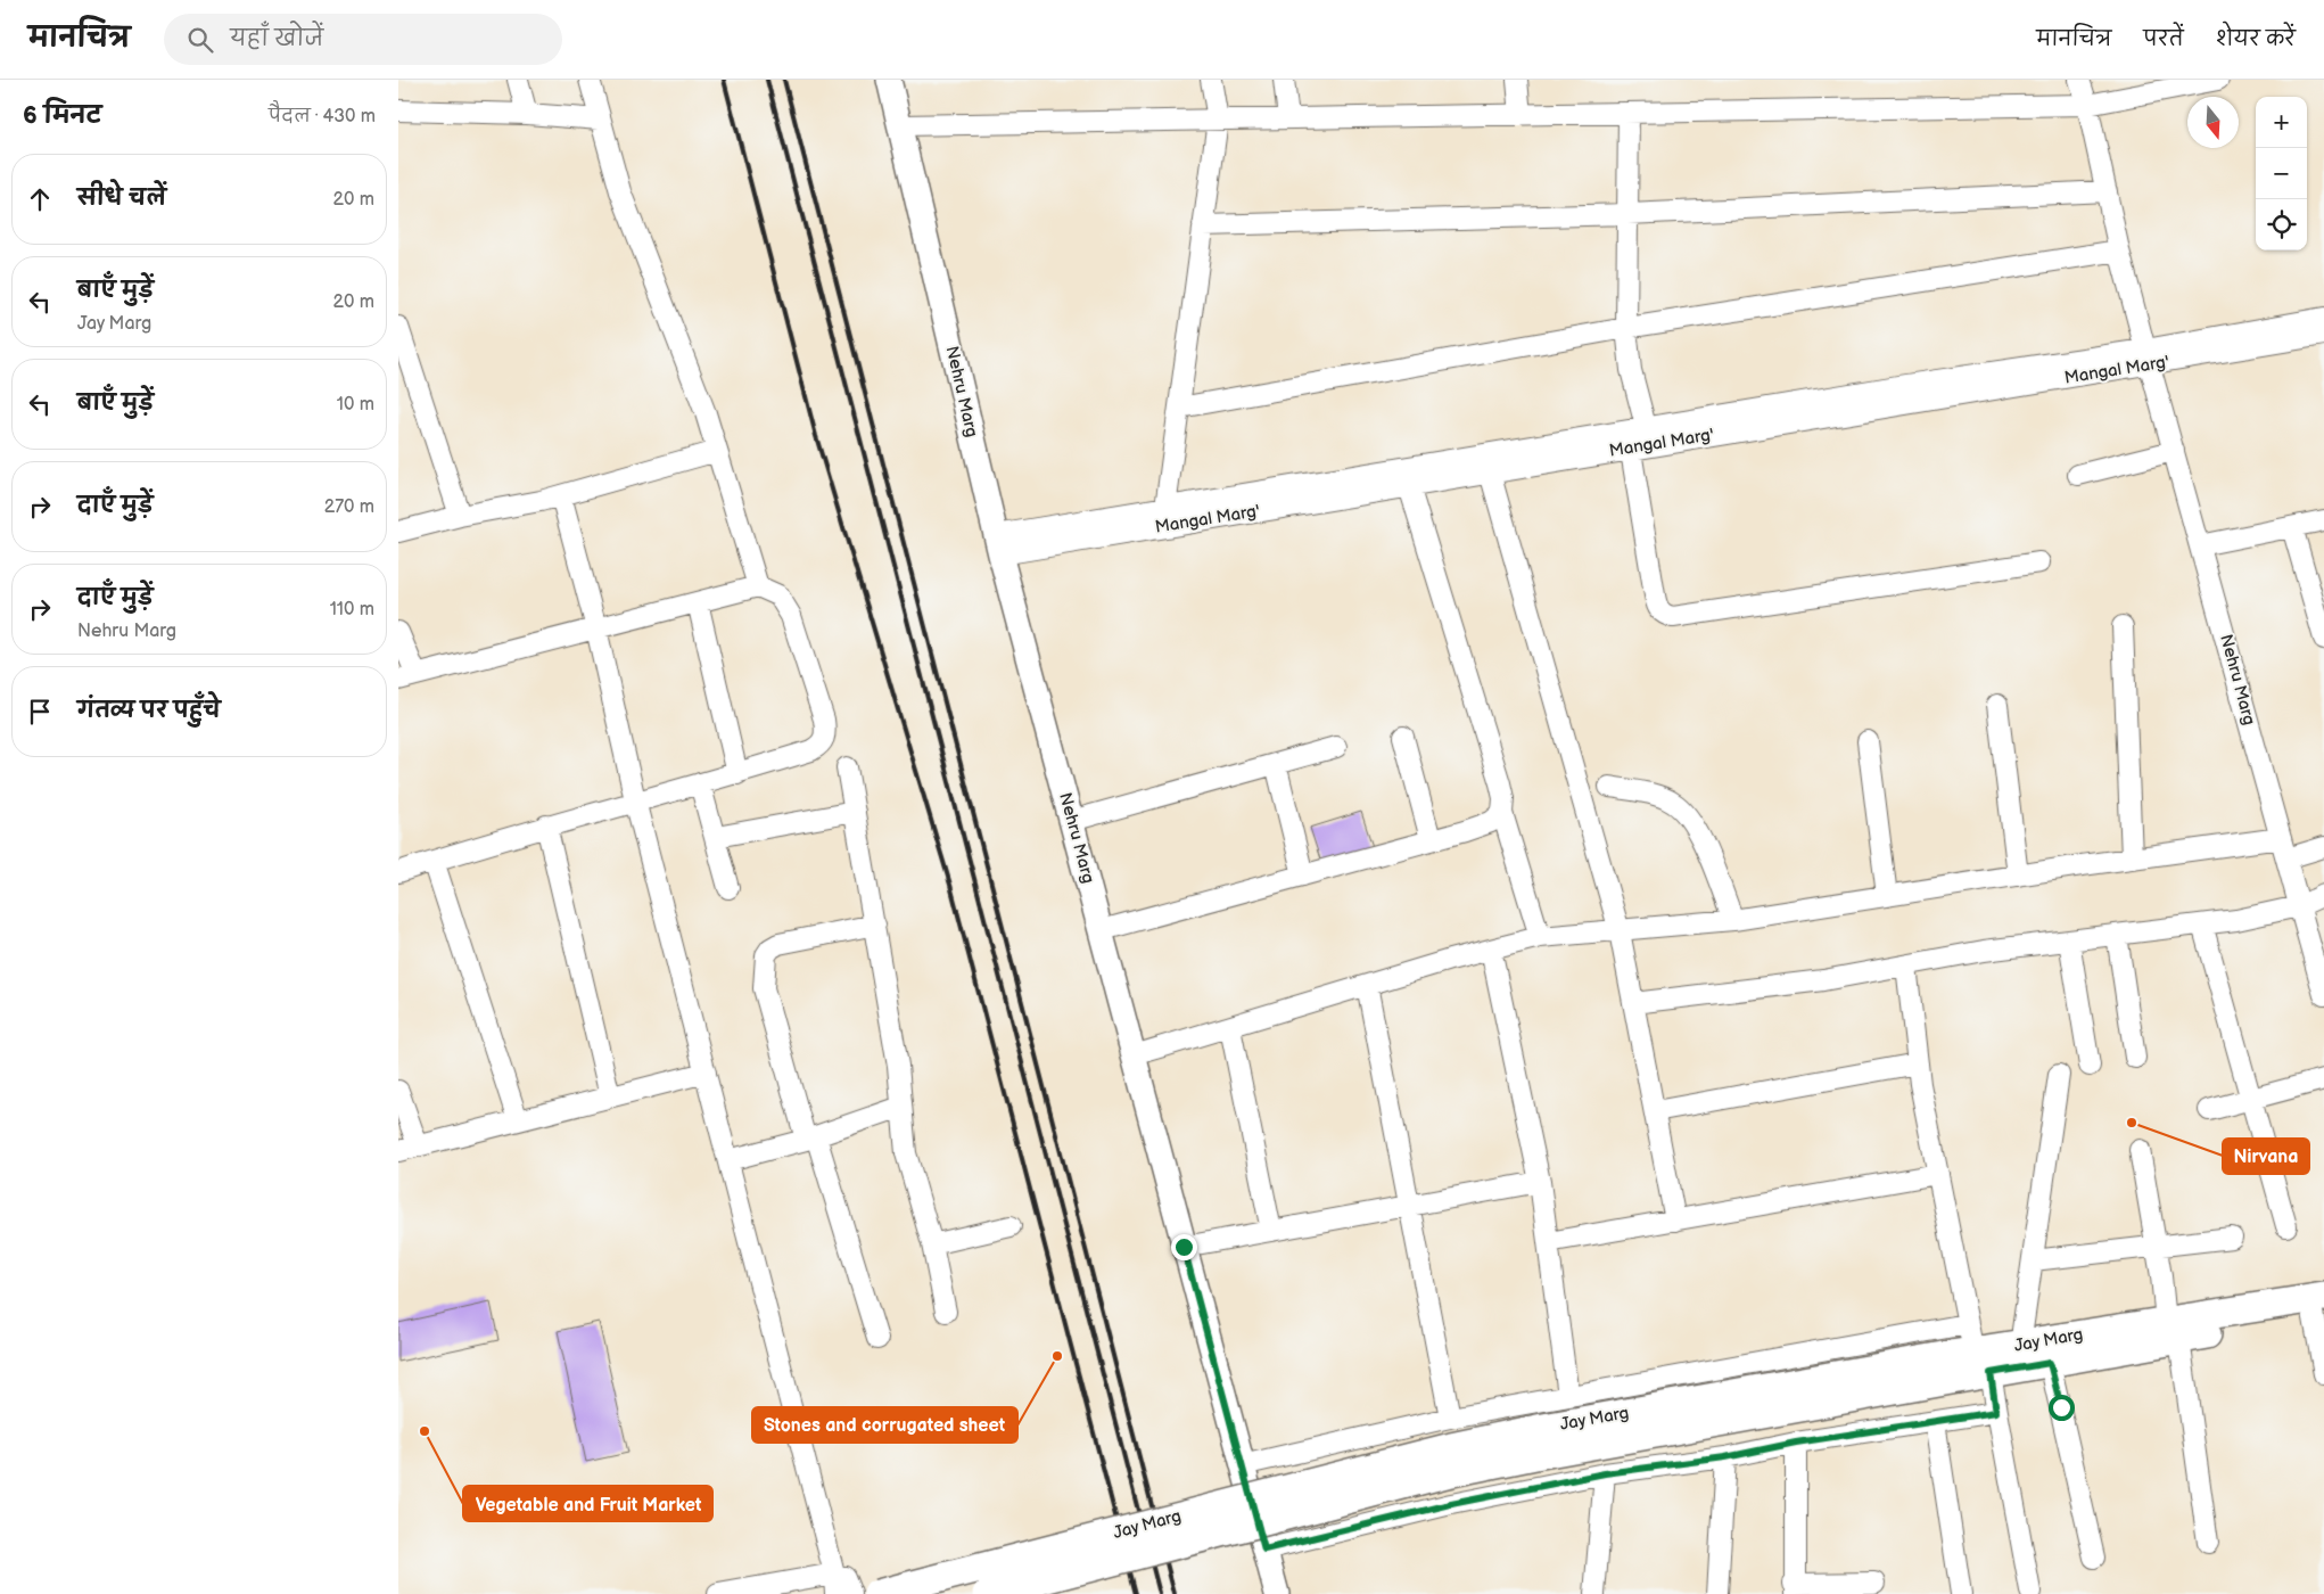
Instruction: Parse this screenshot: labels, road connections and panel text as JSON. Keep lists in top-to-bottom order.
{
  "streets": {
    "main road": ["Jay Marg"],
    "street": ["Mangal Marg'", "Nehru Marg"]
  },
  "crossings": [
    ["Mangal Marg'", "Nehru Marg"]
  ],
  "places": ["Nirvana", "Stones and corrugated sheet", "Vegetable and Fruit Market"],
  "north": "bottom",
  "page": {
    "header": "मानचित्र",
    "search": "यहाँ खोजें",
    "nav": ["मानचित्र", "परतें", "शेयर करें"],
    "heading": ["6 मिनट", "पैदल · 430 m"],
    "map_buttons": ["+", "−"],
    "list": [
      ["सीधे चलें", "20 m"],
      ["बाएँ मुड़ें", "Jay Marg", "20 m"],
      ["बाएँ मुड़ें", "10 m"],
      ["दाएँ मुड़ें", "270 m"],
      ["दाएँ मुड़ें", "Nehru Marg", "110 m"],
      "गंतव्य पर पहुँचे"
    ]
  }
}
